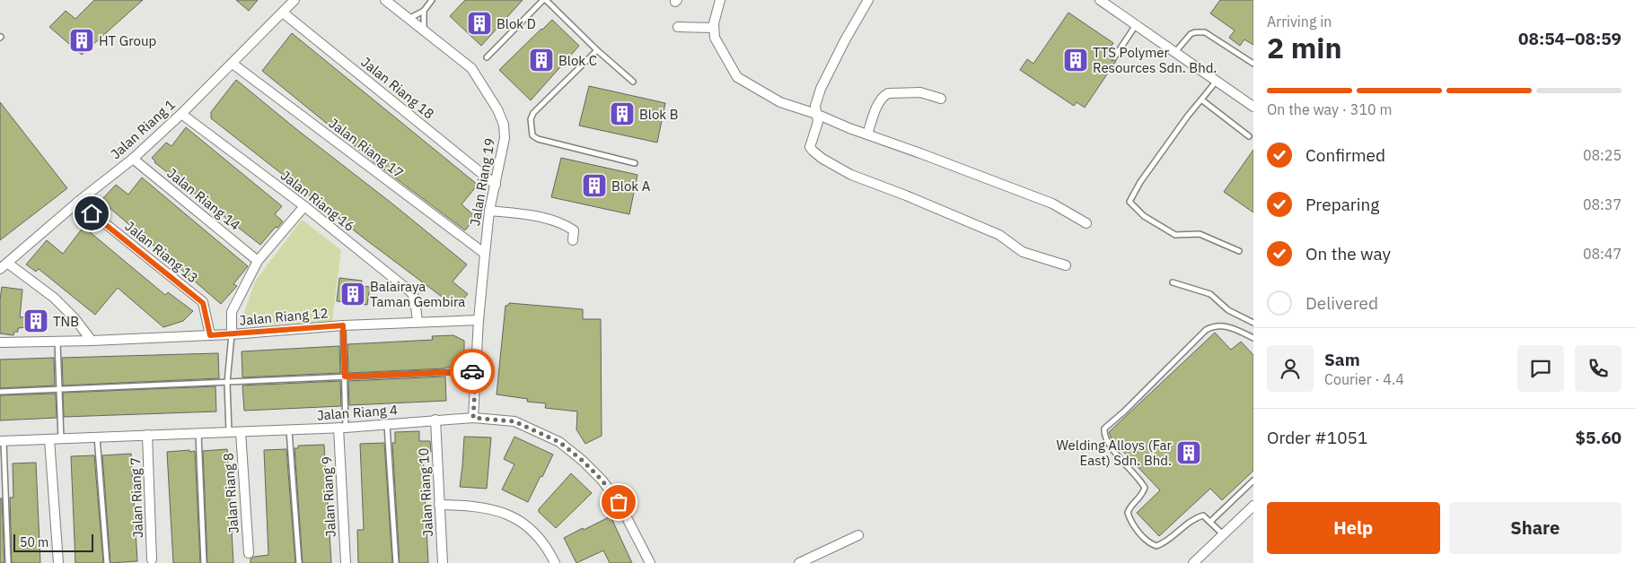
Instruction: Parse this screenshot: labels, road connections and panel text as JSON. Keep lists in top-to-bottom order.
{
  "streets": {
    "street": [
      "Jalan Riang 18",
      "Jalan Riang 1",
      "Jalan Riang 17",
      "Jalan Riang 19",
      "Jalan Riang 14",
      "Jalan Riang 16",
      "Jalan Riang 13",
      "Jalan Riang 12",
      "Jalan Riang 4",
      "Jalan Riang 10",
      "Jalan Riang 8",
      "Jalan Riang 9",
      "Jalan Riang 7"
    ]
  },
  "crossings": [
    ["Jalan Riang 18", "Jalan Riang 1"],
    ["Jalan Riang 18", "Jalan Riang 19"],
    ["Jalan Riang 1", "Jalan Riang 17"],
    ["Jalan Riang 1", "Jalan Riang 14"],
    ["Jalan Riang 1", "Jalan Riang 16"],
    ["Jalan Riang 1", "Jalan Riang 13"],
    ["Jalan Riang 17", "Jalan Riang 19"],
    ["Jalan Riang 19", "Jalan Riang 12"],
    ["Jalan Riang 19", "Jalan Riang 4"],
    ["Jalan Riang 16", "Jalan Riang 12"],
    ["Jalan Riang 13", "Jalan Riang 12"],
    ["Jalan Riang 4", "Jalan Riang 10"],
    ["Jalan Riang 4", "Jalan Riang 8"],
    ["Jalan Riang 4", "Jalan Riang 9"],
    ["Jalan Riang 4", "Jalan Riang 7"]
  ],
  "places": {
    "building": [
      "Blok D",
      "HT Group",
      "Blok C",
      "TTS Polymer Resources Sdn. Bhd.",
      "Blok B",
      "Blok A",
      "Balairaya Taman Gembira",
      "TNB",
      "Welding Alloys (Far East) Sdn. Bhd."
    ]
  },
  "scale_bar": "50 m",
  "page": {
    "heading": ["2 min", "Arriving in", "08:54–08:59"],
    "panel": [
      "Sam",
      "Courier · 4.4",
      "Order #1051",
      "$5.60"
    ],
    "bar": "On the way · 310 m",
    "list": [
      ["Confirmed", "08:25"],
      ["Preparing", "08:37"],
      ["On the way", "08:47"],
      "Delivered"
    ],
    "buttons": ["Help", "Share"],
    "scale": "50 m"
  }
}
